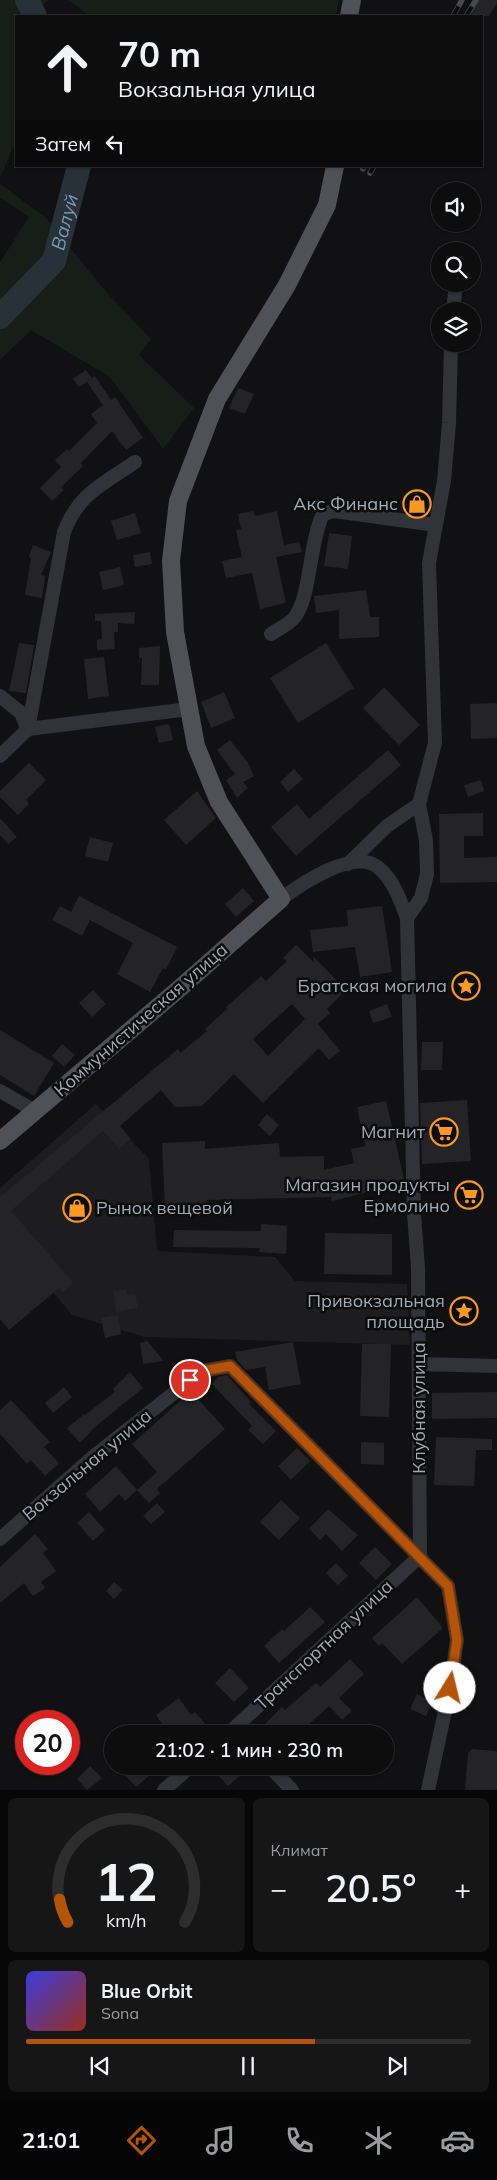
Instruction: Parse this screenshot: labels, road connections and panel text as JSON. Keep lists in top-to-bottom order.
{
  "streets": {
    "main road": ["Коммунистическая улица"],
    "street": ["Клубная улица", "Вокзальная улица", "Транспортная улица"]
  },
  "crossings": [
    ["Коммунистическая улица", "Клубная улица"],
    ["Клубная улица", "Вокзальная улица"],
    ["Клубная улица", "Транспортная улица"],
    ["Вокзальная улица", "Транспортная улица"]
  ],
  "water": ["Валуй"],
  "places": {
    "shop": ["Акс Финанс", "Рынок вещевой"],
    "place": ["Братская могила", "Привокзальная площадь"],
    "supermarket": ["Магнит", "Магазин продукты Ермолино"]
  },
  "page": {
    "turn": ["70 m", "Вокзальная улица"],
    "then": "Затем",
    "limit": "20",
    "trip": "21:02 · 1 мин · 230 m",
    "tile": "Климат",
    "heat": ["−", "20.5°", "+"],
    "song": ["Blue Orbit", "Sona"],
    "tabs": "21:01",
    "gauge": ["12", "km/h"]
  }
}
